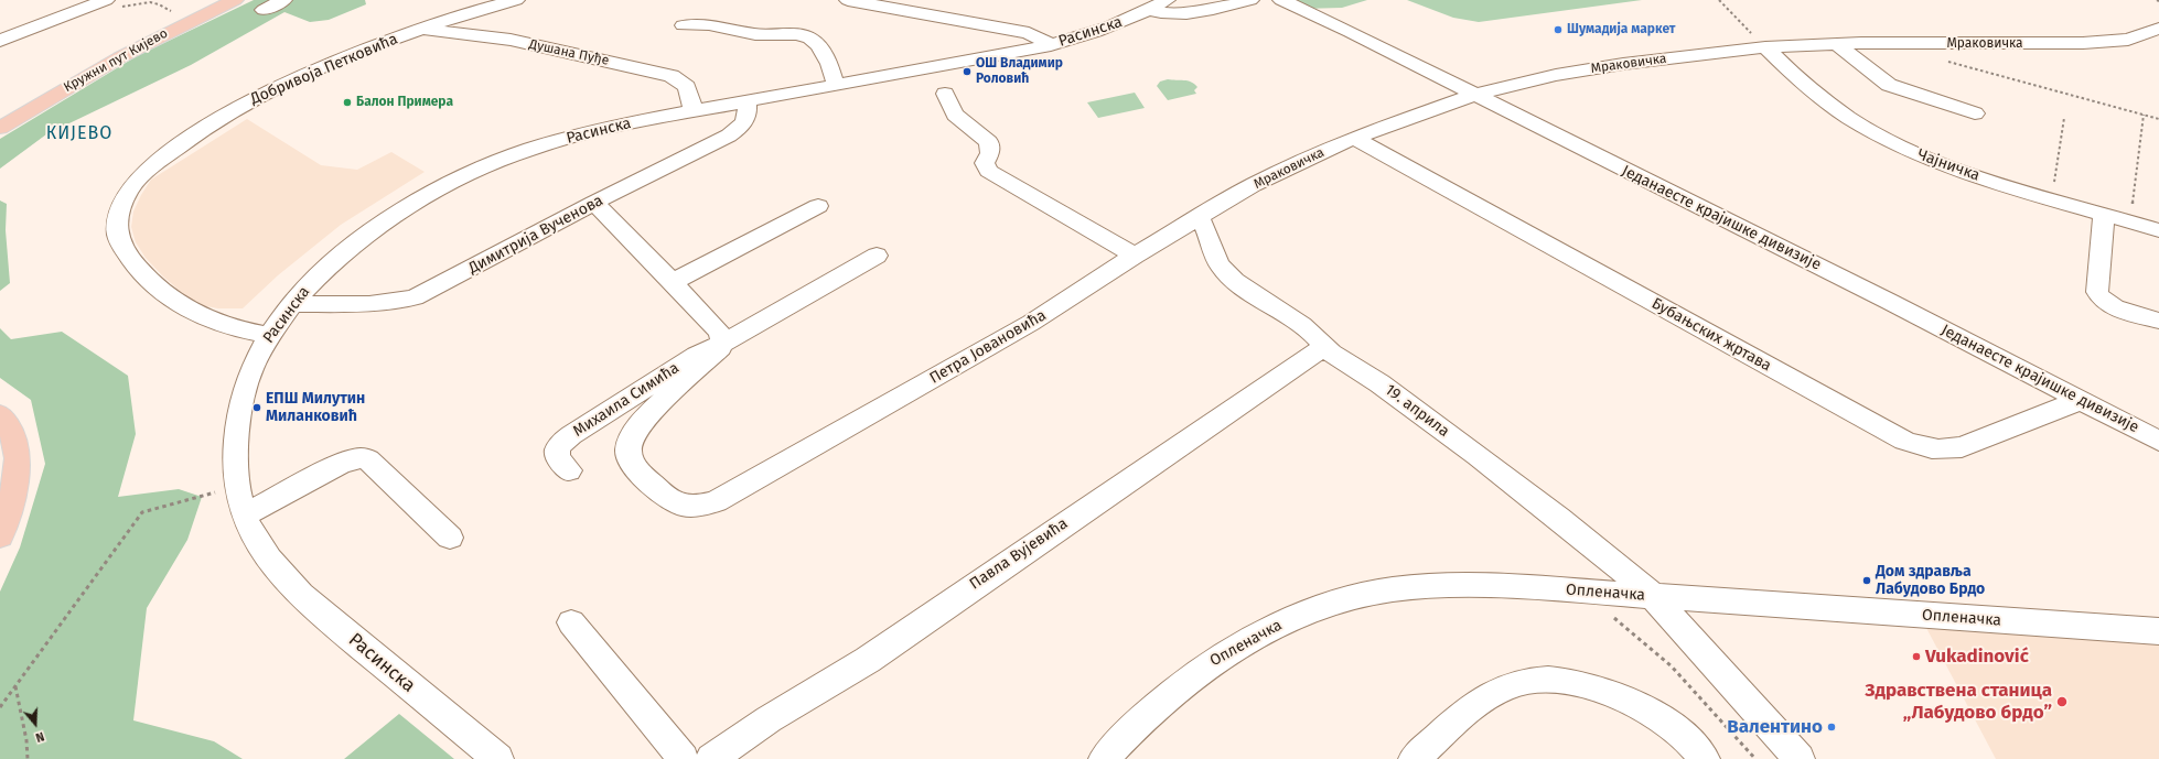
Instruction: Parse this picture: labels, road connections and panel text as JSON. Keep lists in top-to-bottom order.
{
  "streets": {
    "main road": ["Кружни пут Кијево"],
    "street": [
      "Расинска",
      "Мраковичка",
      "Душана Пуђе",
      "Добривоја Петковића",
      "Чајничка",
      "Једанаесте крајишке дивизије",
      "Димитрија Вученова",
      "Бубањских жртава",
      "Петра Јовановића",
      "Михаила Симића",
      "19. априла",
      "Павла Вујевића",
      "Опленачка"
    ]
  },
  "crossings": [
    ["Расинска", "Душана Пуђе"],
    ["Расинска", "Добривоја Петковића"],
    ["Расинска", "Димитрија Вученова"],
    ["Мраковичка", "Чајничка"],
    ["Мраковичка", "Једанаесте крајишке дивизије"],
    ["Мраковичка", "Бубањских жртава"],
    ["Мраковичка", "Петра Јовановића"],
    ["Мраковичка", "19. априла"],
    ["Душана Пуђе", "Добривоја Петковића"],
    ["Једанаесте крајишке дивизије", "Бубањских жртава"],
    ["Петра Јовановића", "Михаила Симића"],
    ["19. априла", "Павла Вујевића"],
    ["19. априла", "Опленачка"]
  ],
  "districts": ["КИЈЕВО"],
  "places": [
    "Шумадија маркет",
    "ОШ Владимир Роловић",
    "Балон Примера",
    "ЕПШ Милутин Миланковић",
    "Дом здравља Лабудово Брдо",
    "Vukadinović",
    "Здравствена станица „Лабудово брдо”",
    "Валентино"
  ],
  "north": "bottom"
}
